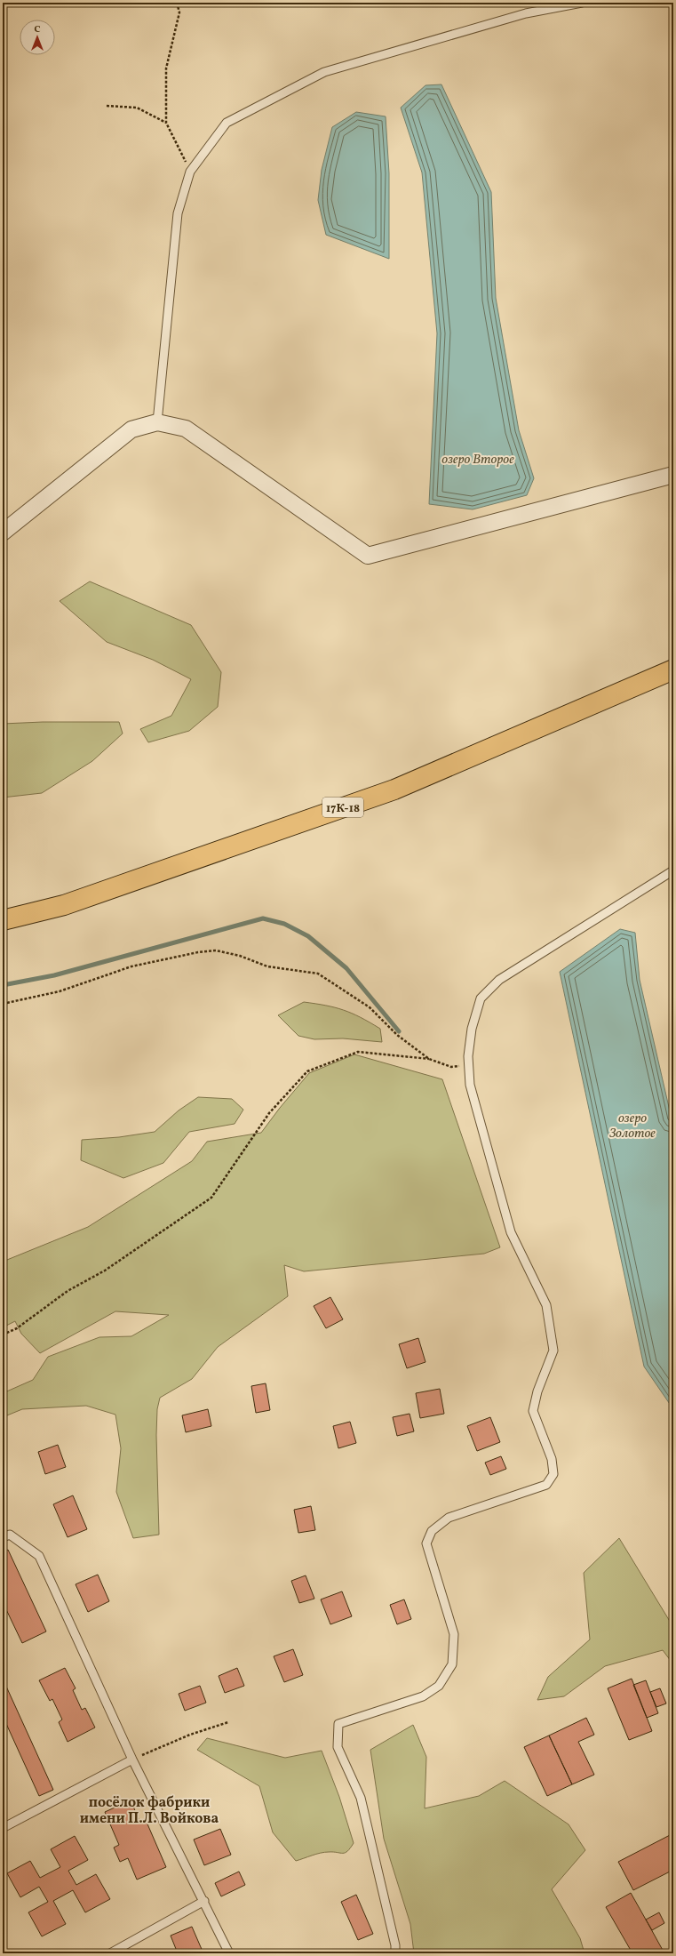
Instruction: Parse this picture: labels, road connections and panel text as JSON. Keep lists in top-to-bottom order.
{
  "streets": {
    "main road": ["17К-18"]
  },
  "districts": ["посёлок фабрики имени П.Л. Войкова"],
  "water": ["озеро Второе", "озеро Золотое"],
  "north": "top"
}
